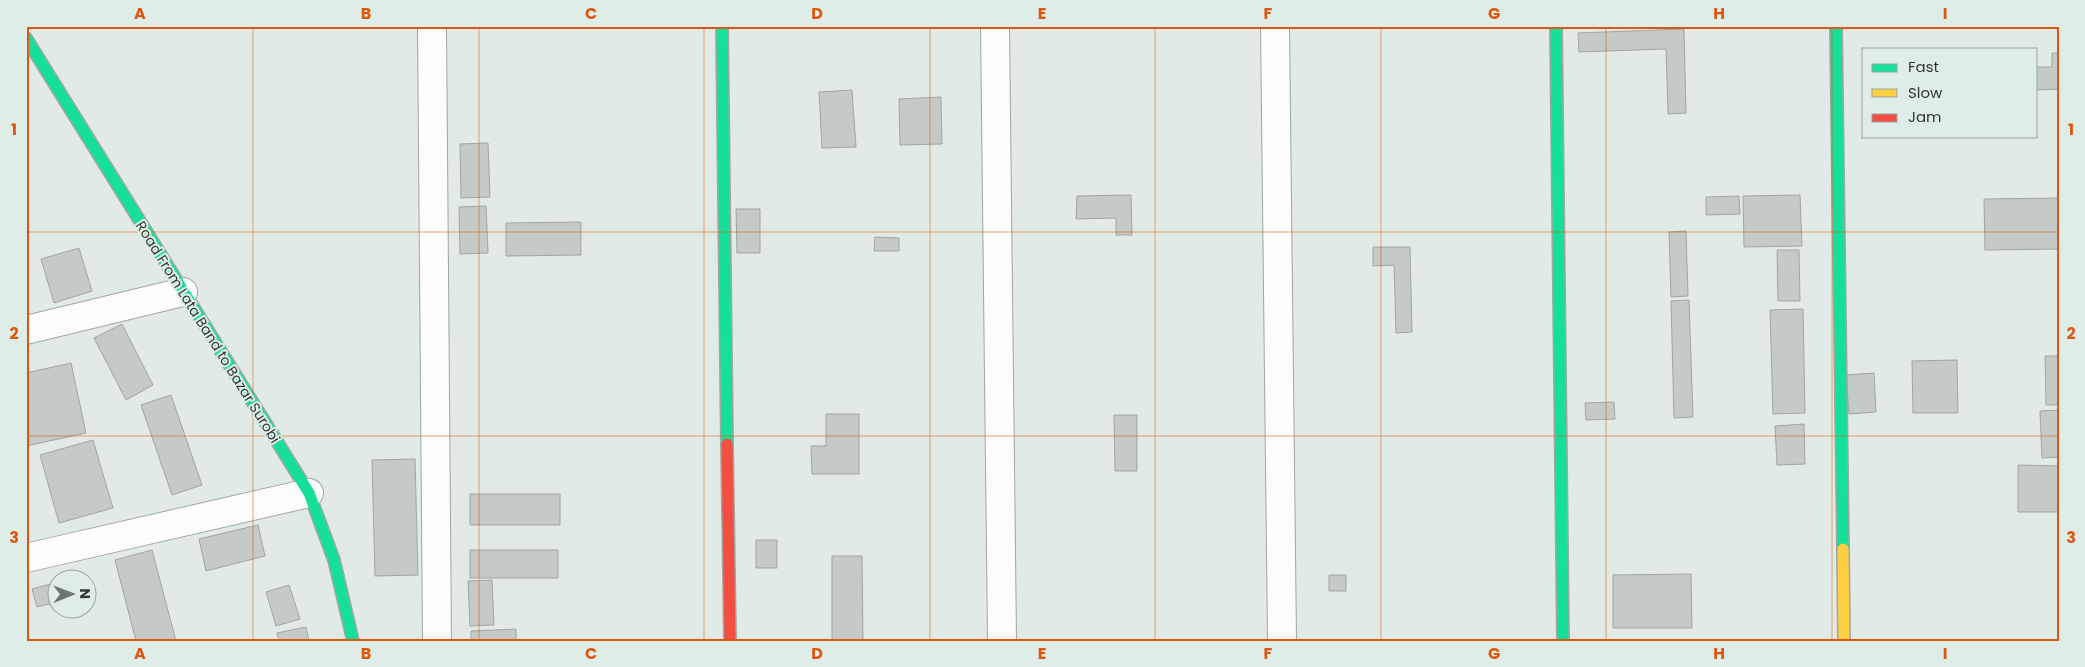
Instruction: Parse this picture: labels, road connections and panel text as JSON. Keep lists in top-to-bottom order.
{
  "streets": {
    "street": ["Road From Lata Band to Bazar Surobi"]
  },
  "legend": ["Fast", "Slow", "Jam"],
  "north": "right",
  "grid": {
    "columns": [
      "A",
      "B",
      "C",
      "D",
      "E",
      "F",
      "G",
      "H",
      "I"
    ],
    "rows": ["1", "2", "3"]
  }
}
